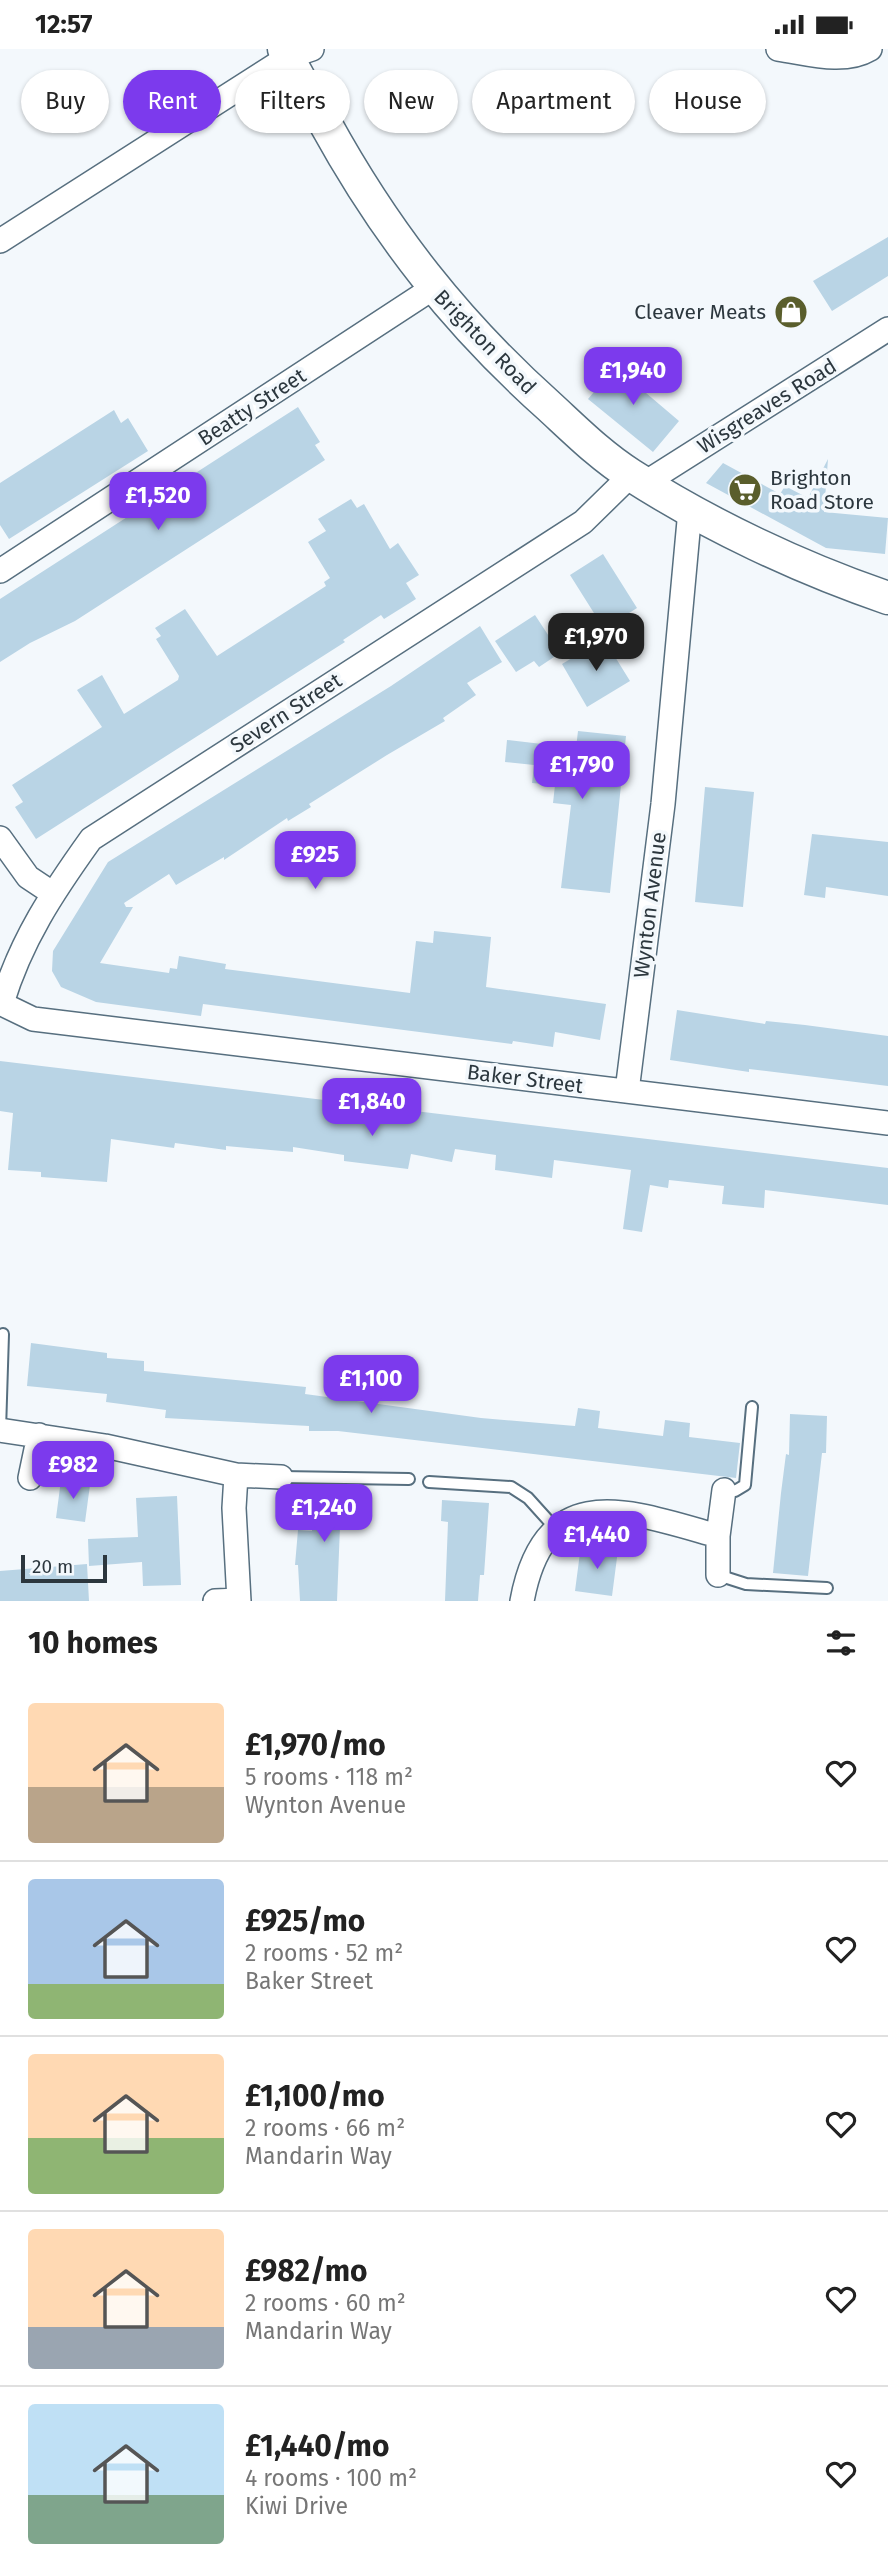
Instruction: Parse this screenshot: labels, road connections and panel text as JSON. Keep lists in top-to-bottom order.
{
  "streets": {
    "street": [
      "Brighton Road",
      "Wisgreaves Road",
      "Beatty Street",
      "Severn Street",
      "Wynton Avenue",
      "Baker Street"
    ]
  },
  "crossings": [
    ["Brighton Road", "Wisgreaves Road"],
    ["Brighton Road", "Beatty Street"],
    ["Brighton Road", "Severn Street"],
    ["Brighton Road", "Wynton Avenue"],
    ["Wisgreaves Road", "Severn Street"],
    ["Severn Street", "Baker Street"],
    ["Wynton Avenue", "Baker Street"]
  ],
  "places": {
    "shop": ["Cleaver Meats"],
    "supermarket": ["Brighton Road Store"]
  },
  "scale_bar": "20 m",
  "page": {
    "status": "12:57",
    "chip": [
      "Buy",
      "Rent",
      "Filters",
      "New",
      "Apartment",
      "House"
    ],
    "price": [
      "£1,940",
      "£1,520",
      "£1,970",
      "£1,790",
      "£925",
      "£1,840",
      "£1,100",
      "£982",
      "£1,240",
      "£1,440"
    ],
    "scale": "20 m",
    "heading": "10 homes",
    "list": [
      {
        "name": "£1,970/mo",
        "note": "5 rooms · 118 m² · Wynton Avenue"
      },
      {
        "name": "£925/mo",
        "note": "2 rooms · 52 m² · Baker Street"
      },
      {
        "name": "£1,100/mo",
        "note": "2 rooms · 66 m² · Mandarin Way"
      },
      {
        "name": "£982/mo",
        "note": "2 rooms · 60 m² · Mandarin Way"
      },
      {
        "name": "£1,440/mo",
        "note": "4 rooms · 100 m² · Kiwi Drive"
      }
    ]
  }
}
